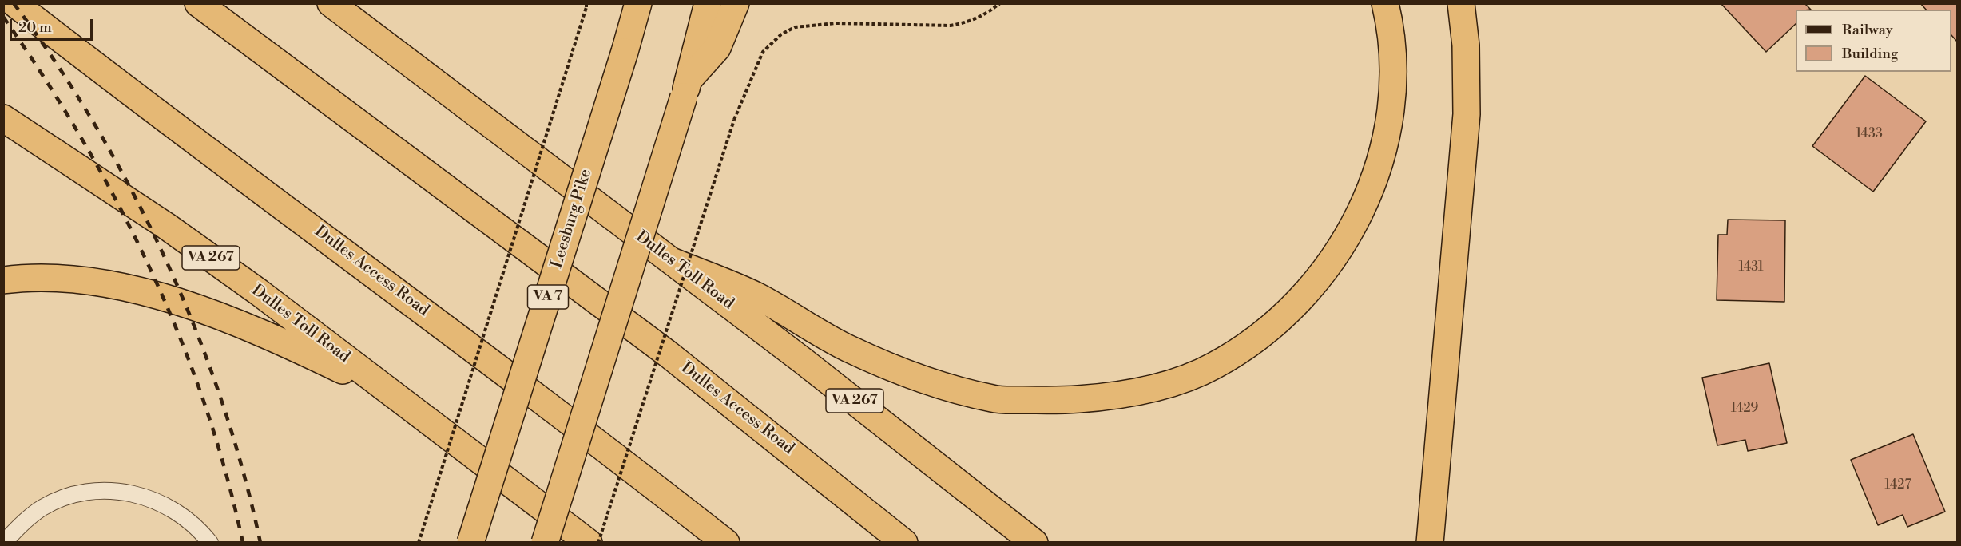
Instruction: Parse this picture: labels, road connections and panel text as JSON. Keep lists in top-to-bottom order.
{
  "streets": {
    "highway": [
      "Leesburg Pike",
      "VA 267",
      "Dulles Toll Road",
      "Dulles Access Road",
      "VA 7"
    ]
  },
  "house_numbers": [
    "1433",
    "1431",
    "1429",
    "1427"
  ],
  "legend": ["Railway", "Building"],
  "scale_bar": "20 m"
}
